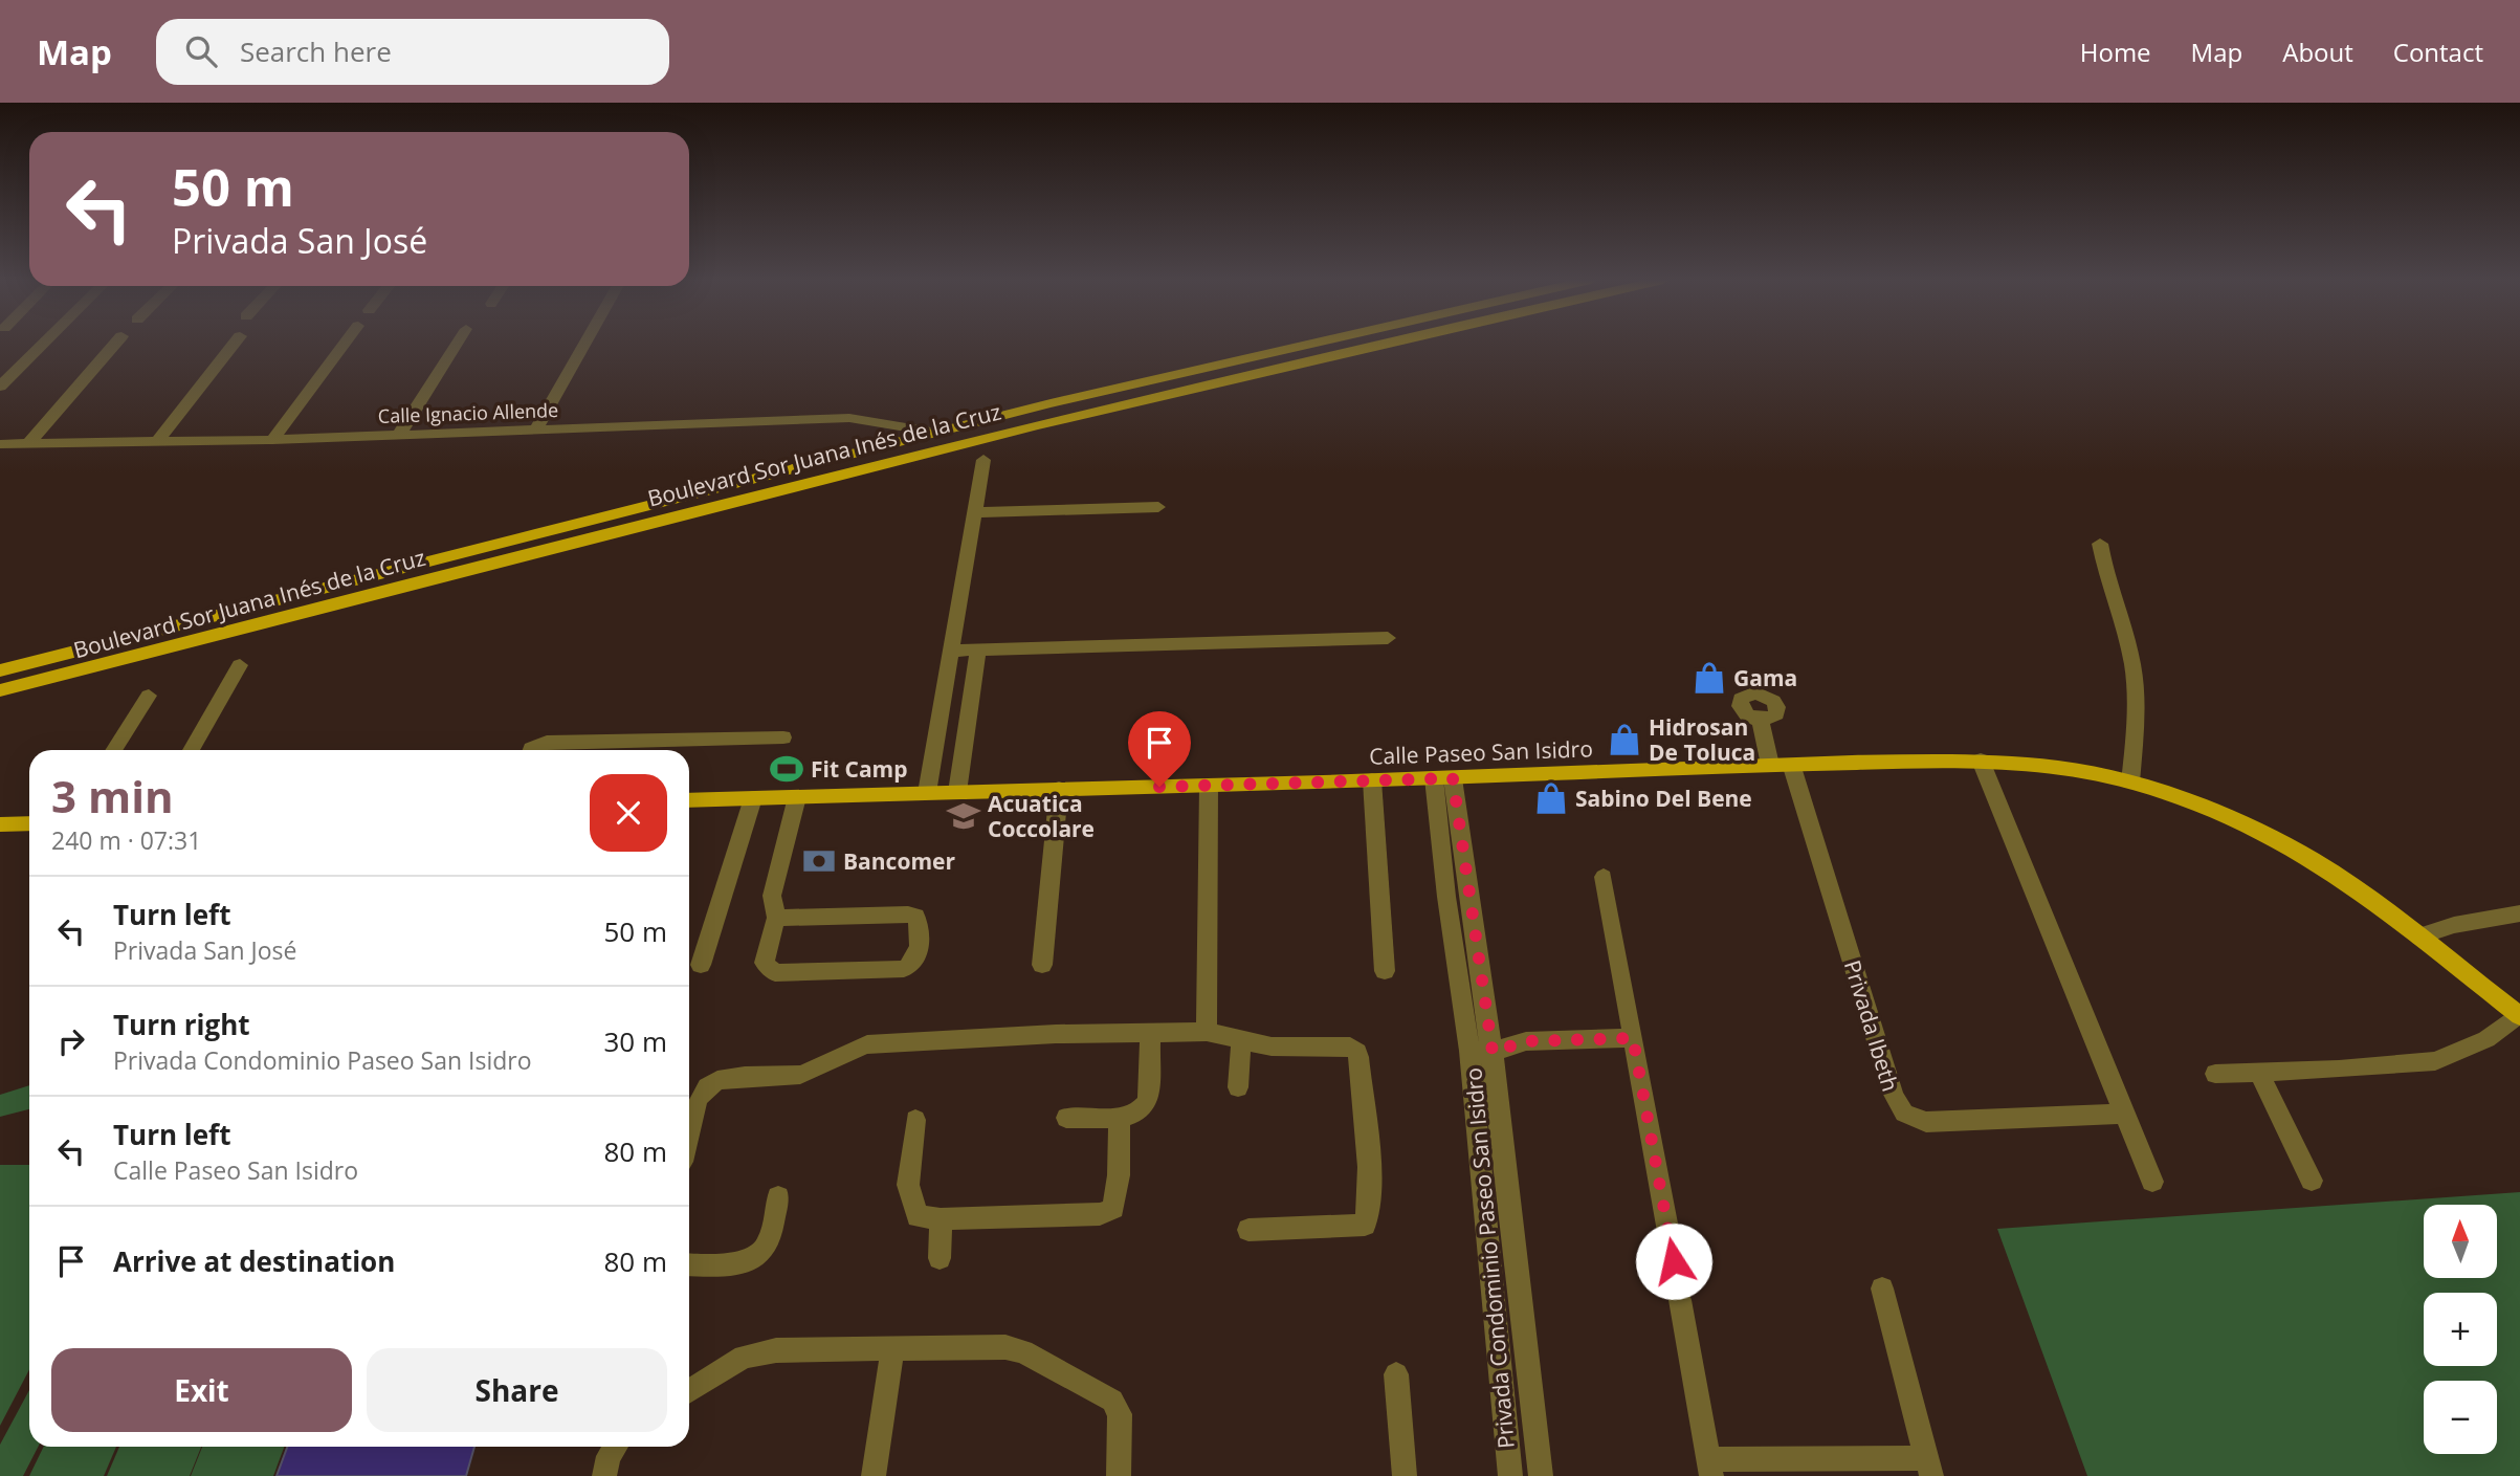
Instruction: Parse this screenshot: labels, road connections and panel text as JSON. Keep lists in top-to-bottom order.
{
  "streets": {
    "main road": ["Boulevard Sor Juana Inés de la Cruz", "Calle Paseo San Isidro"],
    "street": ["Calle Ignacio Allende", "Privada Ibeth", "Privada Condominio Paseo San Isidro"]
  },
  "crossings": [
    ["Calle Ignacio Allende", "Boulevard Sor Juana Inés de la Cruz"],
    ["Calle Paseo San Isidro", "Privada Ibeth"],
    ["Calle Paseo San Isidro", "Privada Condominio Paseo San Isidro"]
  ],
  "places": {
    "shop": ["Gama", "Hidrosan De Toluca", "Sabino Del Bene"],
    "sports": ["Fit Camp"],
    "school or university": ["Acuatica Coccolare"],
    "bank": ["Bancomer"]
  },
  "north": "top",
  "page": {
    "header": "Map",
    "search": "Search here",
    "nav": [
      "Home",
      "Map",
      "About",
      "Contact"
    ],
    "turn": ["50 m", "Privada San José"],
    "heading": ["3 min", "240 m · 07:31"],
    "list": [
      {
        "name": "Turn left",
        "note": "Privada San José",
        "value": "50 m"
      },
      {
        "name": "Turn right",
        "note": "Privada Condominio Paseo San Isidro",
        "value": "30 m"
      },
      {
        "name": "Turn left",
        "note": "Calle Paseo San Isidro",
        "value": "80 m"
      },
      {
        "name": "Arrive at destination",
        "value": "80 m"
      }
    ],
    "map_buttons": ["+", "−"],
    "buttons": ["Exit", "Share"]
  }
}
